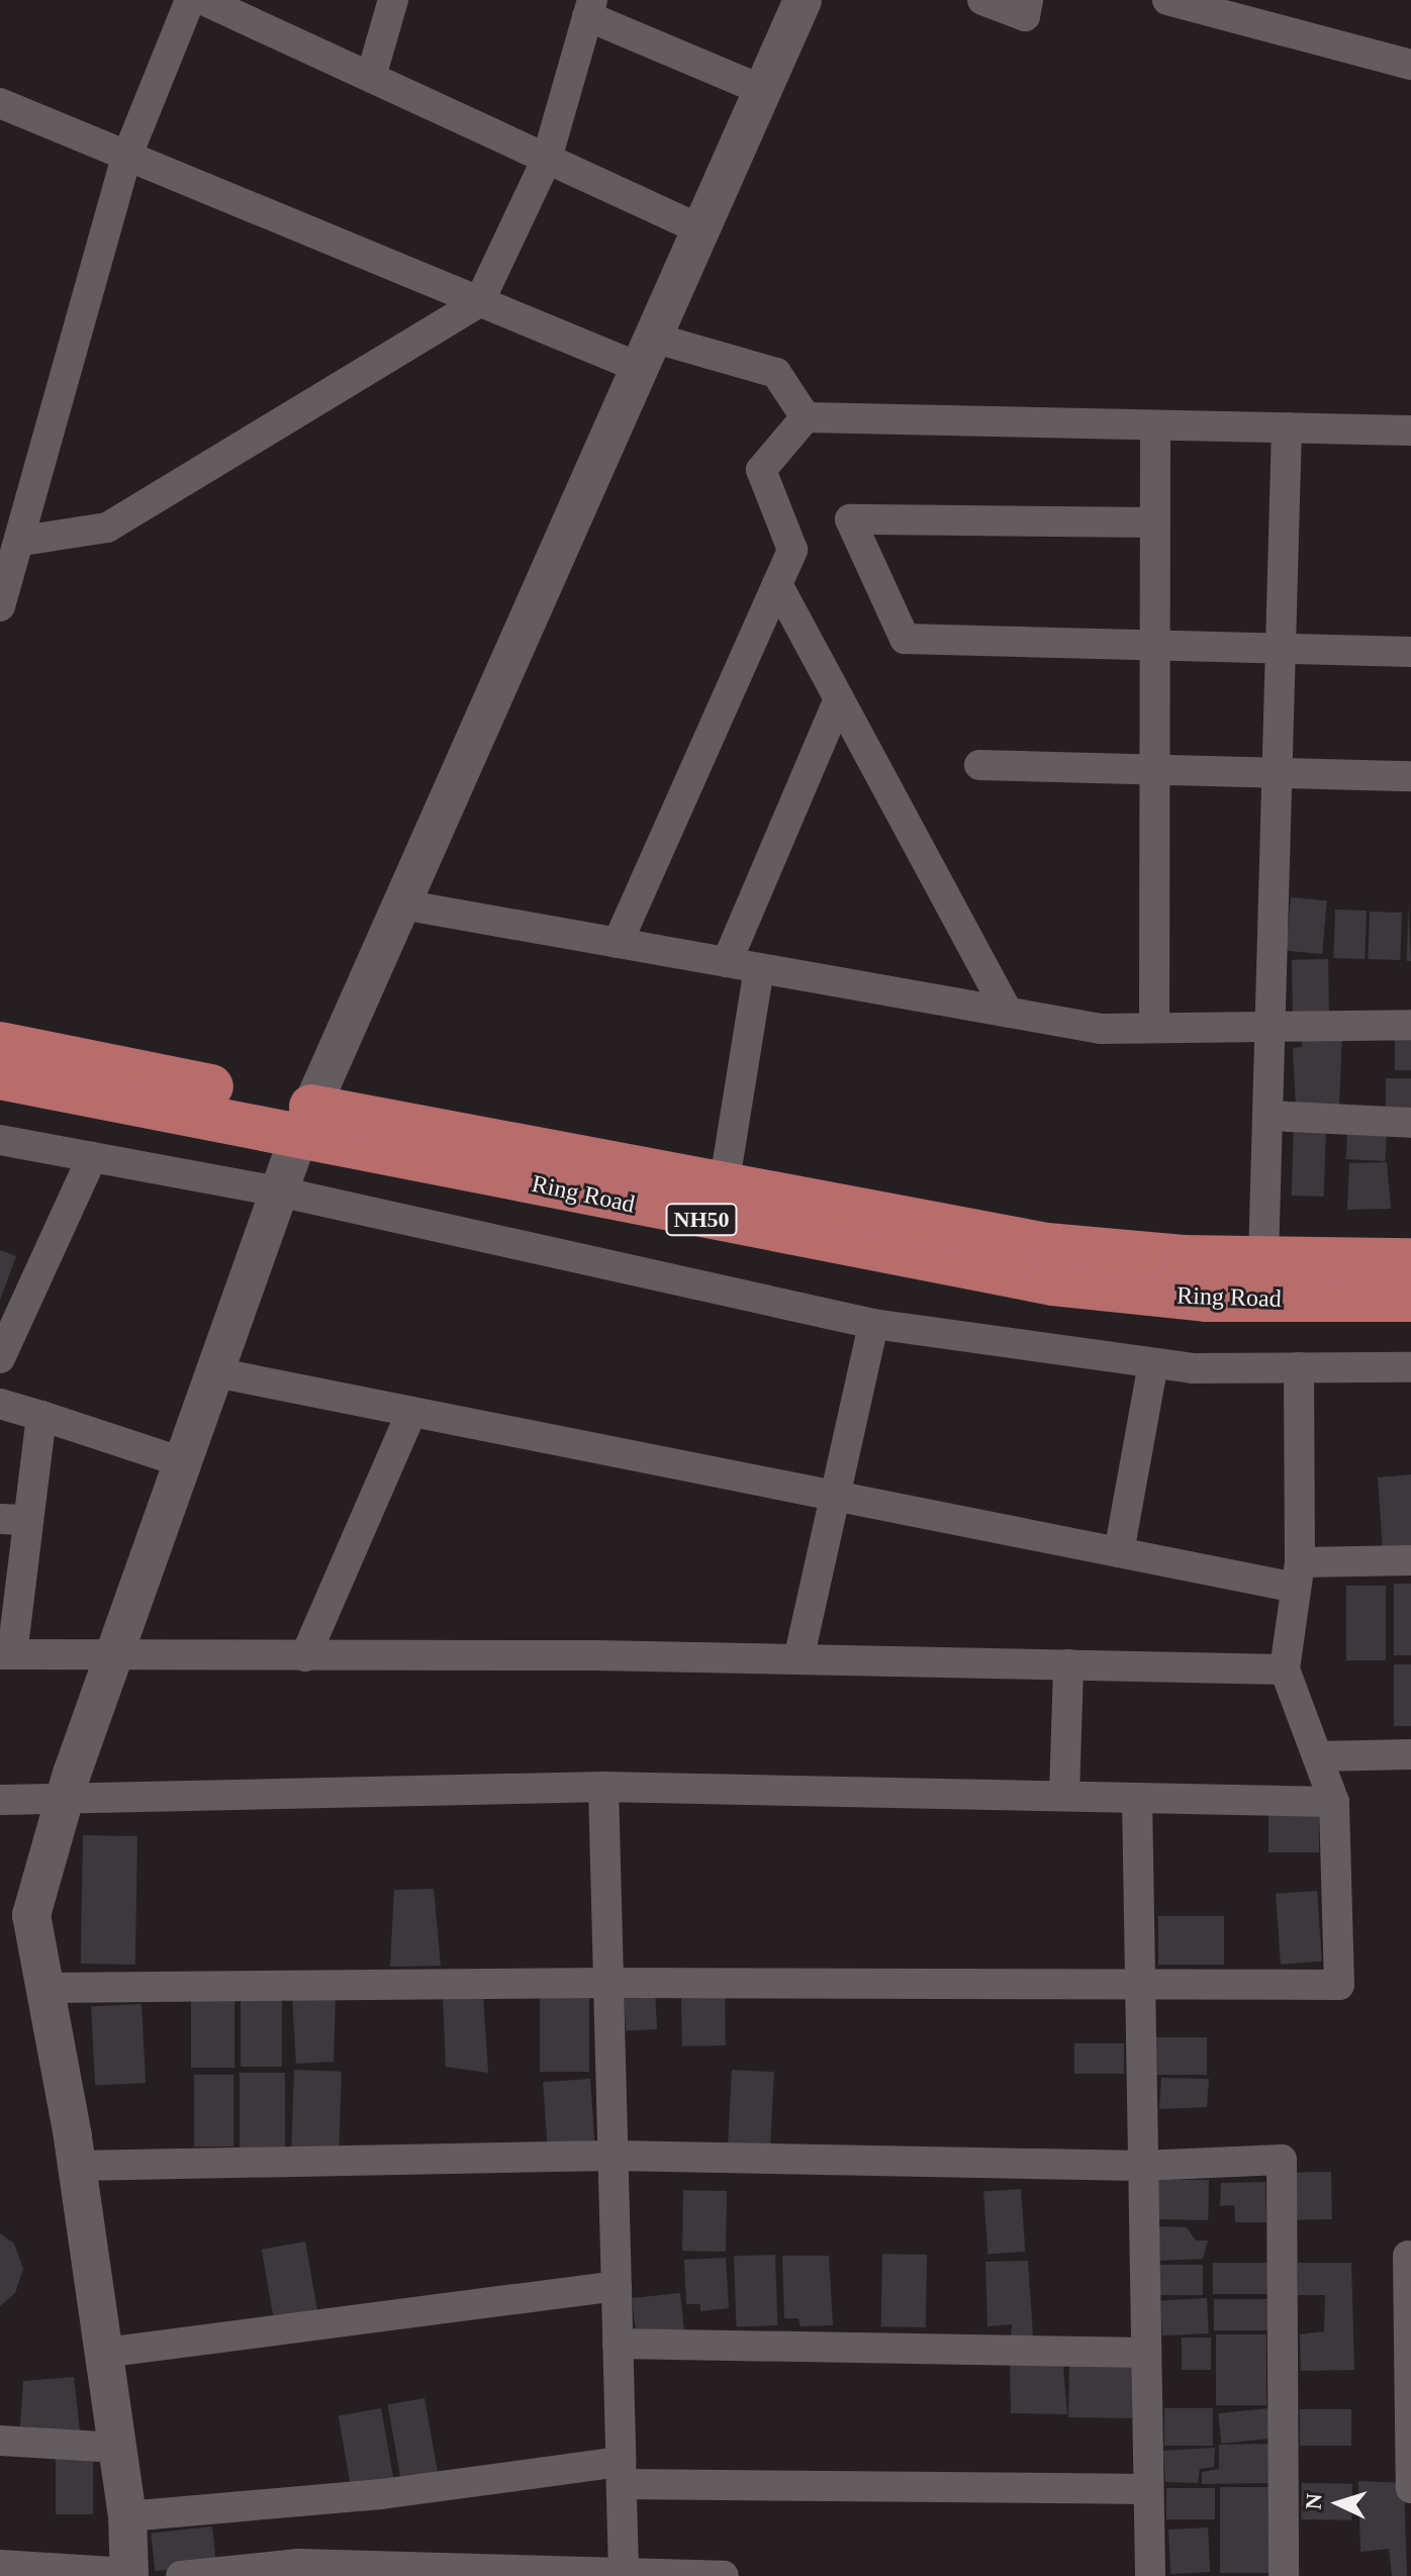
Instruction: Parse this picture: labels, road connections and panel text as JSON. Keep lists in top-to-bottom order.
{
  "streets": {
    "highway": ["Ring Road", "NH50"]
  },
  "north": "left"
}
